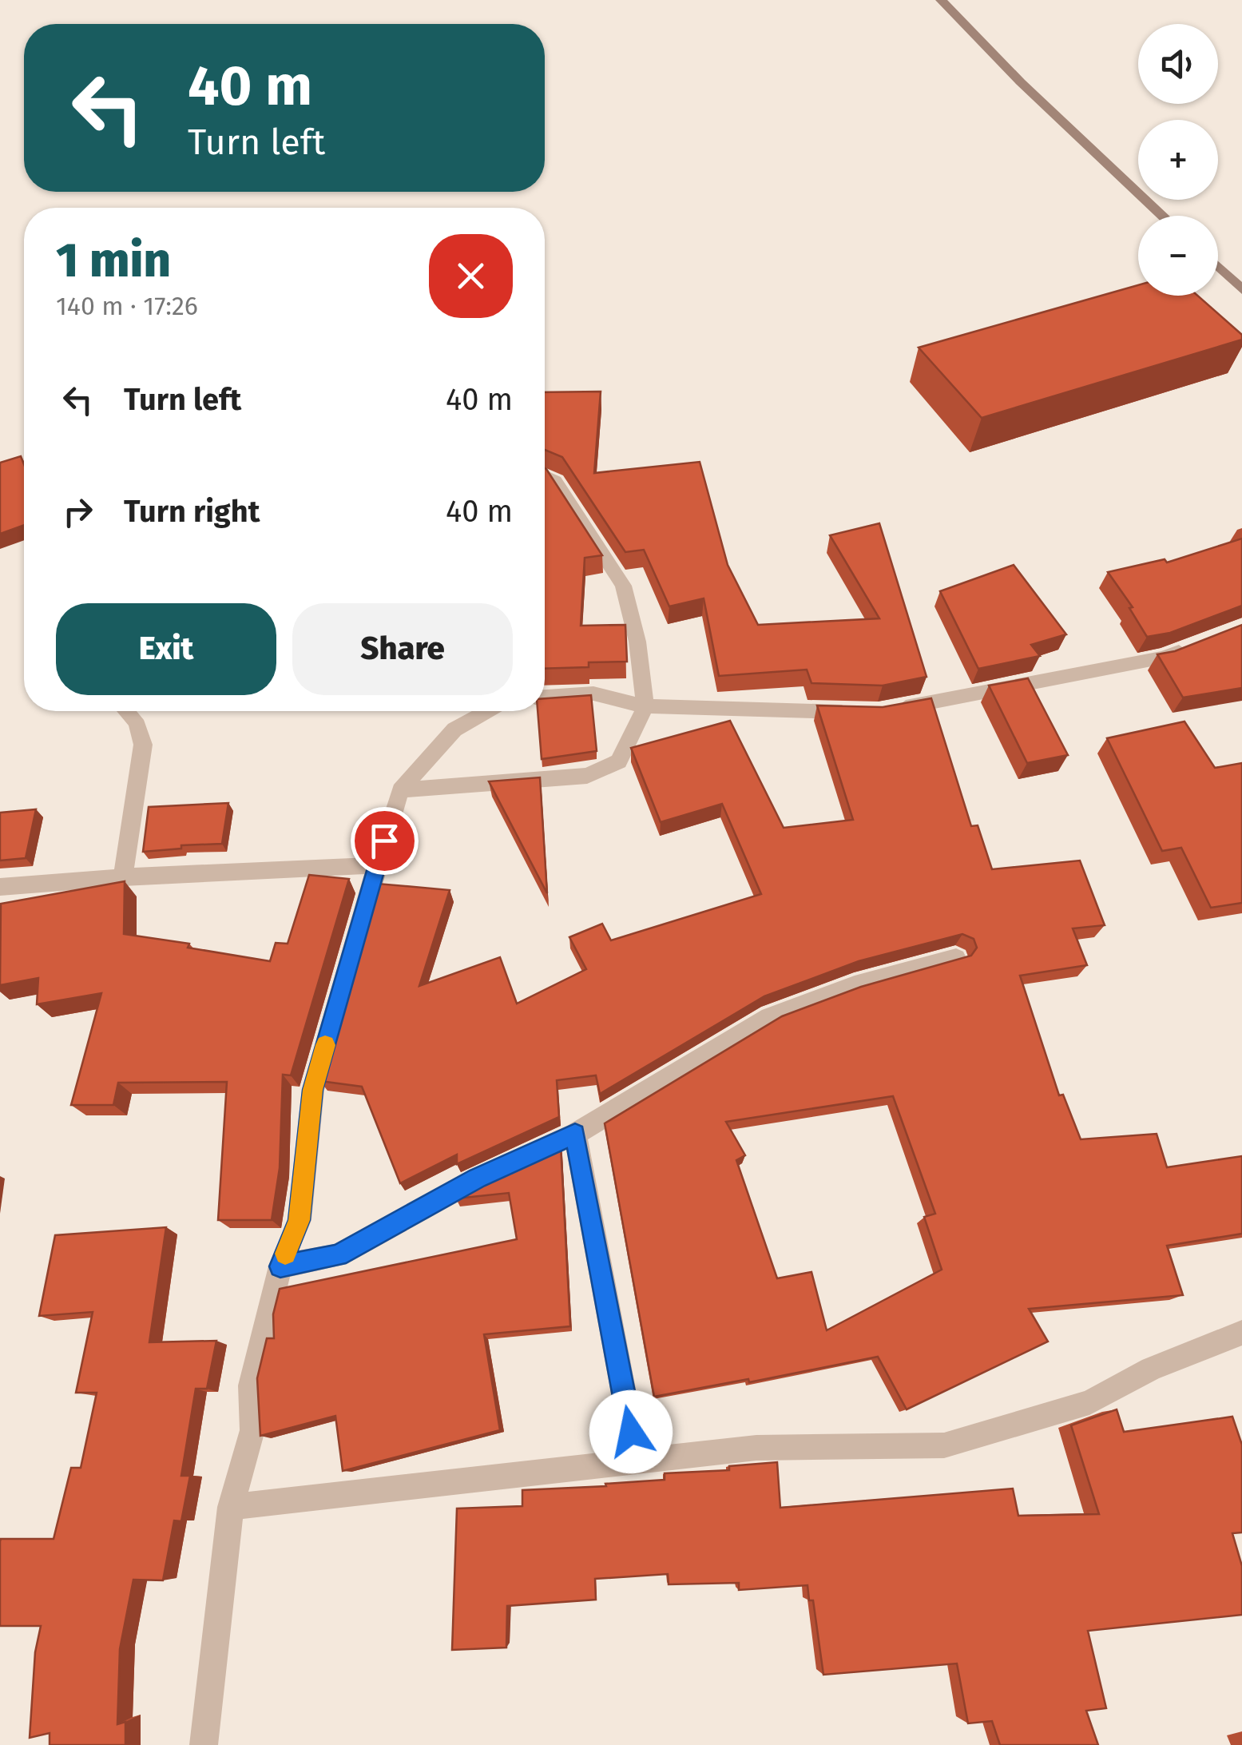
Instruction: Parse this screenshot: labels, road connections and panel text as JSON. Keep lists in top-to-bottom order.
{
  "page": {
    "map_buttons": ["+", "−"],
    "turn": ["40 m", "Turn left"],
    "heading": ["1 min", "140 m · 17:26"],
    "list": [
      {
        "name": "Turn left",
        "value": "40 m"
      },
      {
        "name": "Turn right",
        "value": "40 m"
      }
    ],
    "buttons": ["Exit", "Share"]
  }
}
